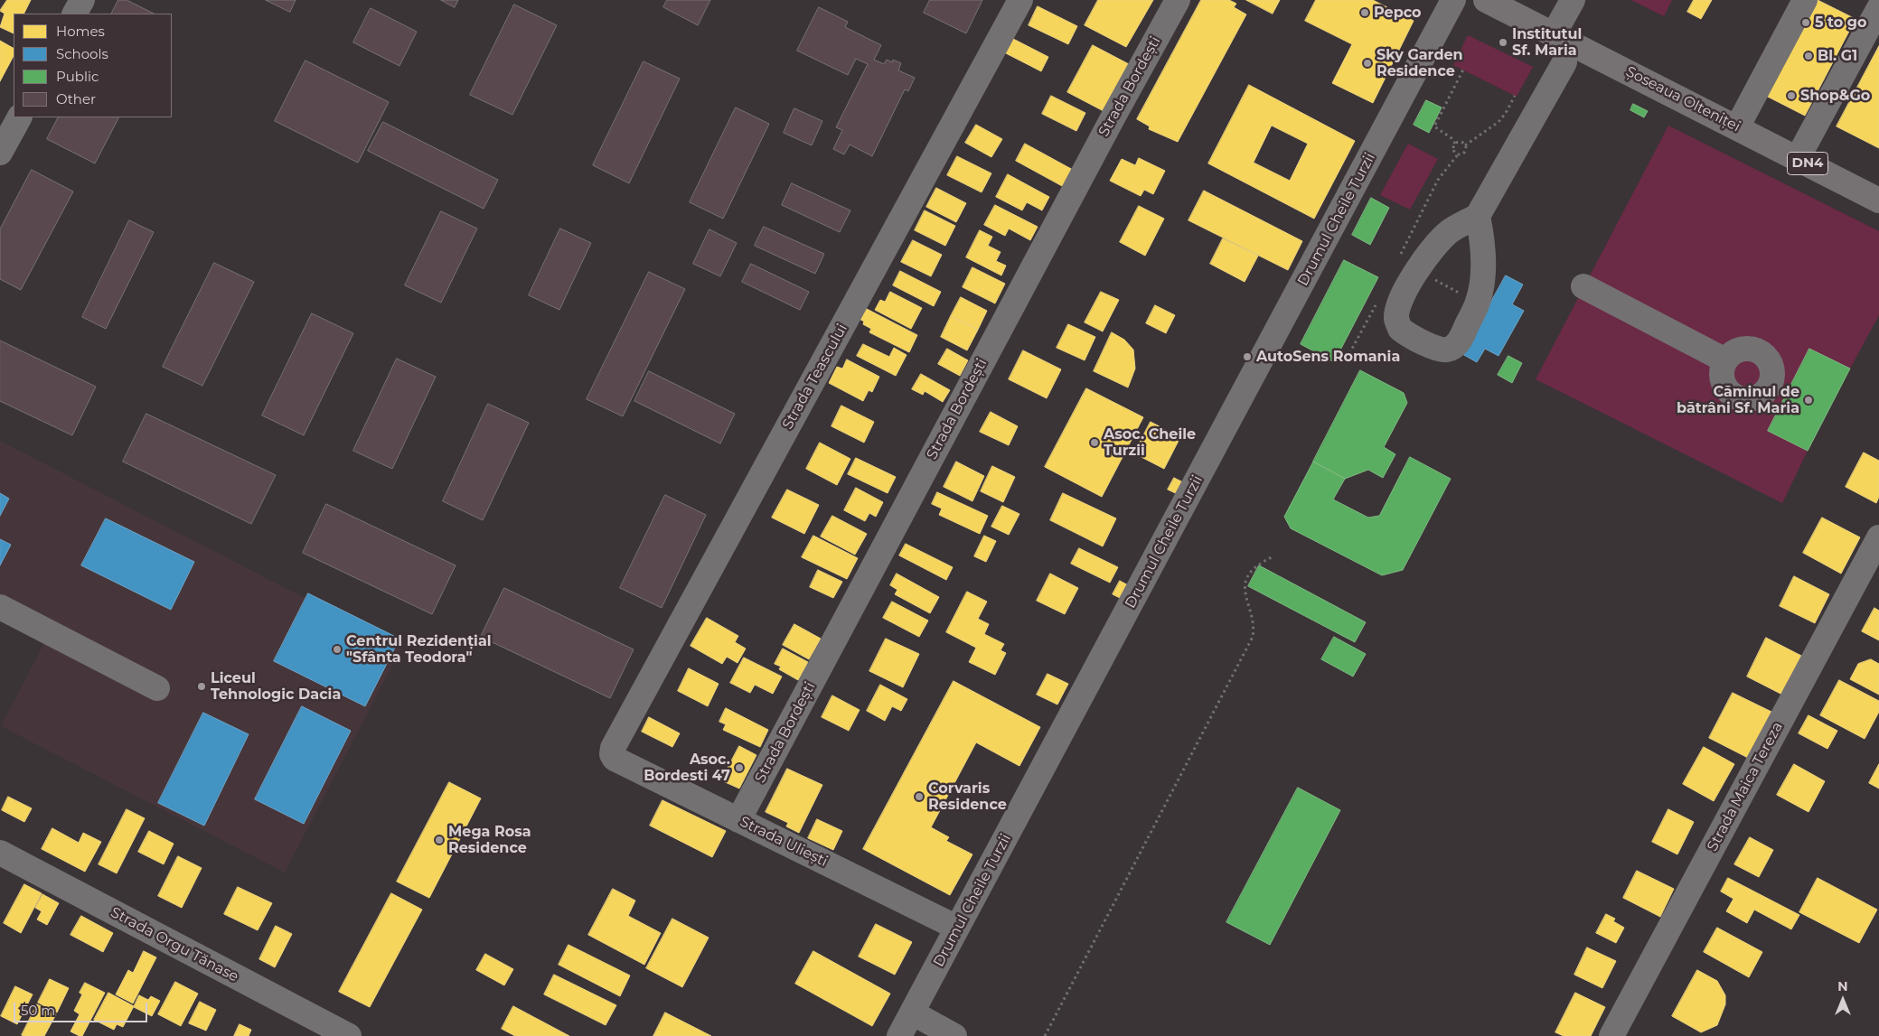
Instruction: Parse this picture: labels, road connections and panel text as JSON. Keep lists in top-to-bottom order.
{
  "streets": {
    "main road": ["Șoseaua Olteniței", "DN4"],
    "street": [
      "Strada Bordești",
      "Drumul Cheile Turzii",
      "Strada Teascului",
      "Strada Maica Tereza",
      "Strada Uliești",
      "Strada Orgu Tănase"
    ]
  },
  "crossings": [
    ["Strada Bordești", "Strada Uliești"],
    ["Drumul Cheile Turzii", "Strada Uliești"],
    ["Strada Teascului", "Strada Uliești"]
  ],
  "places": [
    "Pepco",
    "5 to go",
    "Institutul Sf. Maria",
    "Bl. G1",
    "Sky Garden Residence",
    "Shop&Go",
    "AutoSens Romania",
    "Căminul de bătrâni Sf. Maria",
    "Asoc. Cheile Turzii",
    "Centrul Rezidențial \"Sfânta Teodora\"",
    "Liceul Tehnologic Dacia",
    "Asoc. Bordesti 47",
    "Corvaris Residence",
    "Mega Rosa Residence"
  ],
  "legend": [
    "Homes",
    "Schools",
    "Public",
    "Other"
  ],
  "scale_bar": "50 m",
  "north": "top"
}
